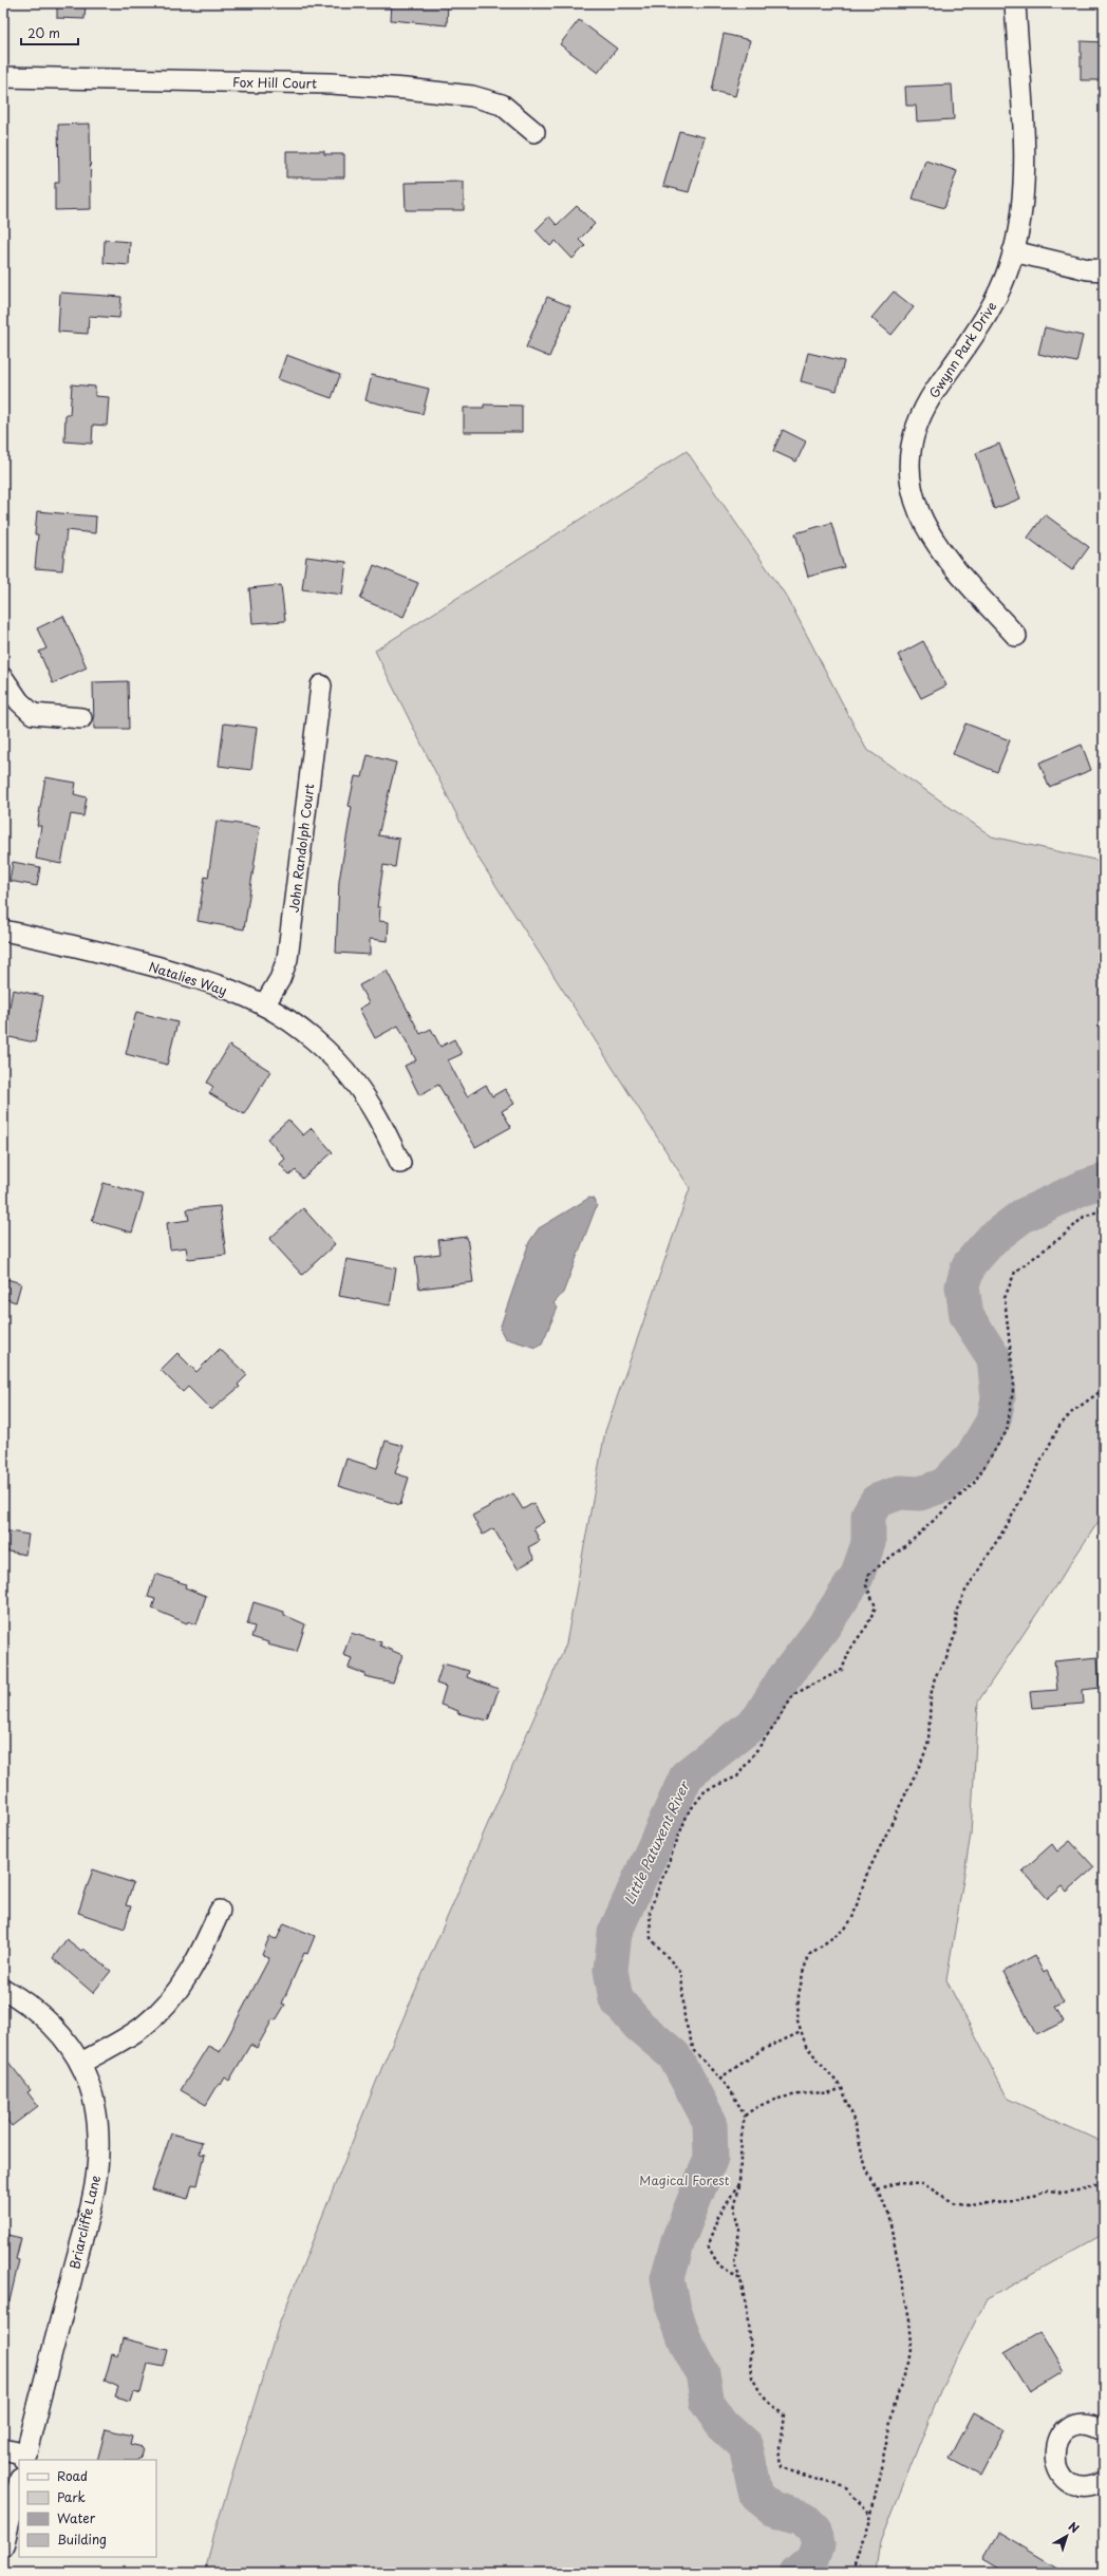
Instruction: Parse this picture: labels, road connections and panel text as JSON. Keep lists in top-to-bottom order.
{
  "streets": {
    "street": [
      "Fox Hill Court",
      "Gwynn Park Drive",
      "John Randolph Court",
      "Natalies Way",
      "Briarcliffe Lane"
    ]
  },
  "crossings": [
    ["John Randolph Court", "Natalies Way"]
  ],
  "water": ["Little Patuxent River"],
  "parks": ["Magical Forest"],
  "legend": [
    "Road",
    "Park",
    "Water",
    "Building"
  ],
  "scale_bar": "20 m",
  "north": "top right"
}
